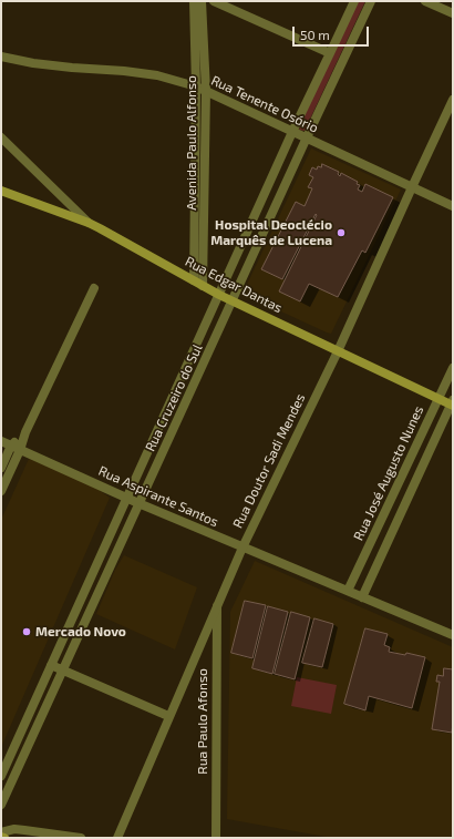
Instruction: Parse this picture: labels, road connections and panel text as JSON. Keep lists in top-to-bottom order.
{
  "streets": {
    "main road": ["Rua Edgar Dantas"],
    "street": [
      "Rua Tenente Osório",
      "Avenida Paulo Alfonso",
      "Rua Cruzeiro do Sul",
      "Rua Doutor Sadi Mendes",
      "Rua José Augusto Nunes",
      "Rua Aspirante Santos",
      "Rua Paulo Afonso"
    ]
  },
  "crossings": [
    ["Rua Tenente Osório", "Avenida Paulo Alfonso"],
    ["Rua Tenente Osório", "Rua Cruzeiro do Sul"],
    ["Rua Tenente Osório", "Rua Doutor Sadi Mendes"],
    ["Avenida Paulo Alfonso", "Rua Edgar Dantas"],
    ["Rua Edgar Dantas", "Rua Cruzeiro do Sul"],
    ["Rua Edgar Dantas", "Rua Doutor Sadi Mendes"],
    ["Rua Edgar Dantas", "Rua José Augusto Nunes"],
    ["Rua Cruzeiro do Sul", "Rua Aspirante Santos"],
    ["Rua Doutor Sadi Mendes", "Rua Aspirante Santos"],
    ["Rua Doutor Sadi Mendes", "Rua Paulo Afonso"],
    ["Rua José Augusto Nunes", "Rua Aspirante Santos"]
  ],
  "places": ["Hospital Deoclécio Marquês de Lucena", "Mercado Novo"],
  "scale_bar": "50 m"
}
